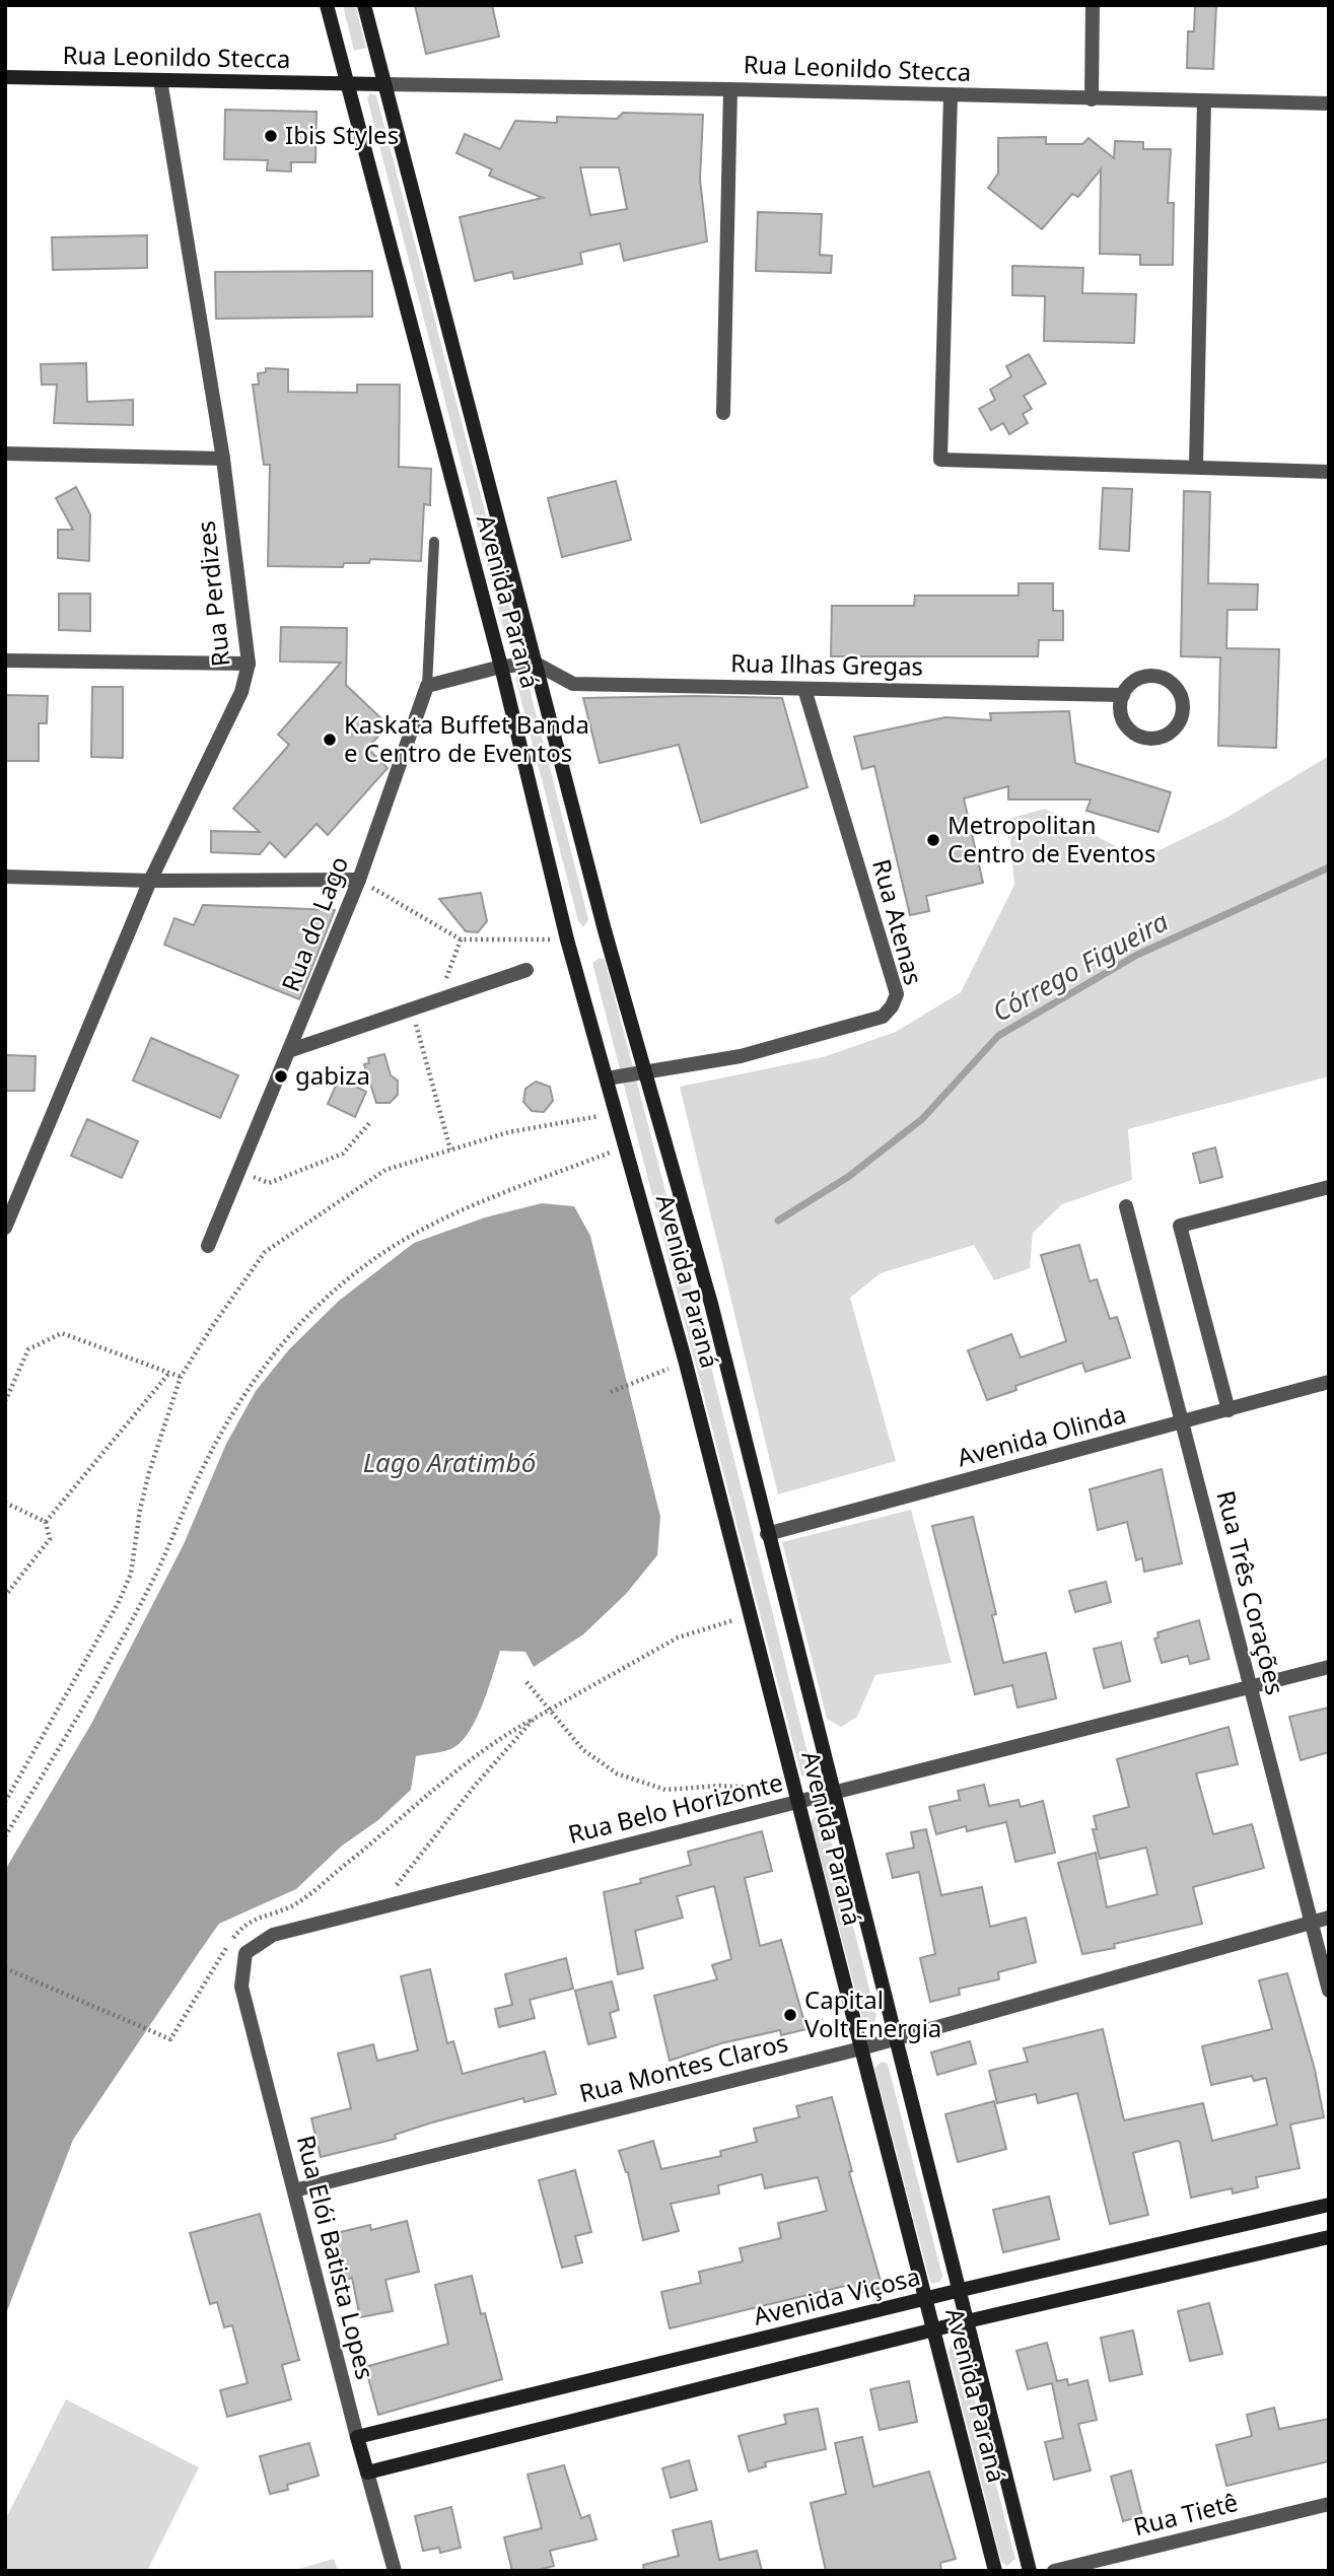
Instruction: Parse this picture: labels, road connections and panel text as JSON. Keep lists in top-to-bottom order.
{
  "streets": {
    "main road": [
      "Rua Leonildo Stecca",
      "Avenida Paraná",
      "Rua Elói Batista Lopes",
      "Avenida Viçosa"
    ],
    "street": [
      "Rua Perdizes",
      "Rua Ilhas Gregas",
      "Rua Atenas",
      "Rua do Lago",
      "Avenida Olinda",
      "Rua Três Corações",
      "Rua Belo Horizonte",
      "Rua Montes Claros",
      "Rua Tietê"
    ]
  },
  "crossings": [
    ["Rua Leonildo Stecca", "Rua Perdizes"],
    ["Rua Leonildo Stecca", "Avenida Paraná"],
    ["Avenida Paraná", "Rua Ilhas Gregas"],
    ["Avenida Paraná", "Rua Atenas"],
    ["Avenida Paraná", "Avenida Olinda"],
    ["Avenida Paraná", "Rua Belo Horizonte"],
    ["Avenida Paraná", "Rua Montes Claros"],
    ["Avenida Paraná", "Avenida Viçosa"],
    ["Rua Ilhas Gregas", "Rua Atenas"],
    ["Avenida Olinda", "Rua Três Corações"],
    ["Rua Três Corações", "Rua Belo Horizonte"],
    ["Rua Três Corações", "Rua Montes Claros"],
    ["Rua Belo Horizonte", "Rua Elói Batista Lopes"],
    ["Rua Montes Claros", "Rua Elói Batista Lopes"],
    ["Rua Elói Batista Lopes", "Avenida Viçosa"]
  ],
  "water": ["Córrego Figueira", "Lago Aratimbó"],
  "places": [
    "Ibis Styles",
    "Kaskata Buffet Banda e Centro de Eventos",
    "Metropolitan Centro de Eventos",
    "gabiza",
    "Capital Volt Energia"
  ]
}
